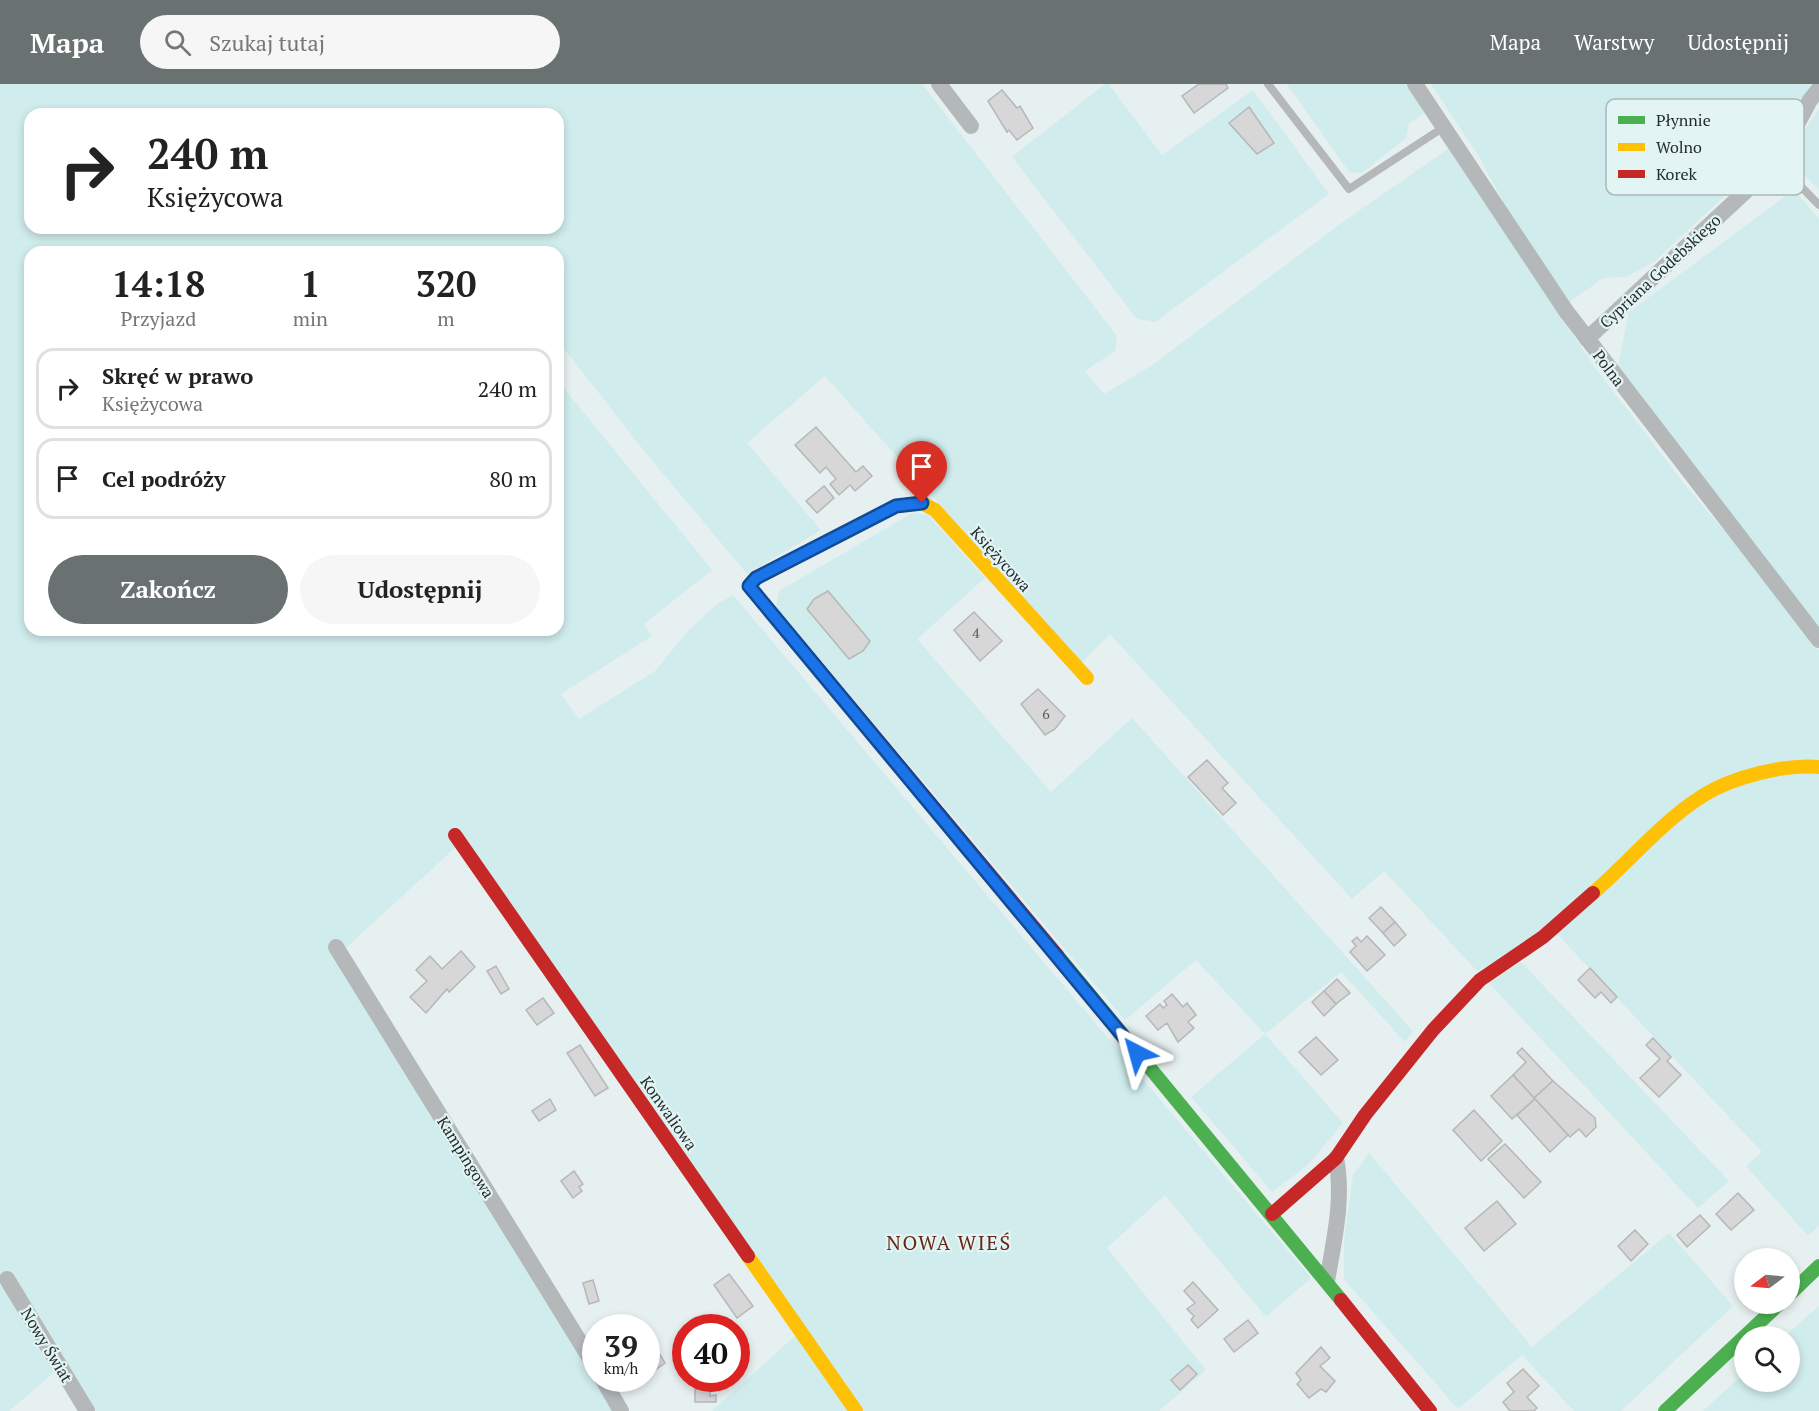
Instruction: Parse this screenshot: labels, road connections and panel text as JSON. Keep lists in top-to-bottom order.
{
  "streets": {
    "street": [
      "Cypriana Godebskiego",
      "Polna",
      "Księżycowa",
      "Konwaliowa",
      "Kampingowa",
      "Nowy Świat"
    ]
  },
  "crossings": [
    ["Cypriana Godebskiego", "Polna"]
  ],
  "districts": ["NOWA WIEŚ"],
  "house_numbers": ["4", "6"],
  "legend": ["Płynnie", "Wolno", "Korek"],
  "north": "left",
  "page": {
    "header": "Mapa",
    "search": "Szukaj tutaj",
    "nav": ["Mapa", "Warstwy", "Udostępnij"],
    "turn": ["240 m", "Księżycowa"],
    "eta": [
      "14:18",
      "Przyjazd",
      "1",
      "min",
      "320",
      "m"
    ],
    "list": [
      {
        "name": "Skręć w prawo",
        "note": "Księżycowa",
        "value": "240 m"
      },
      {
        "name": "Cel podróży",
        "value": "80 m"
      }
    ],
    "buttons": ["Zakończ", "Udostępnij"],
    "speed": "39 km/h",
    "limit": "40"
  }
}
